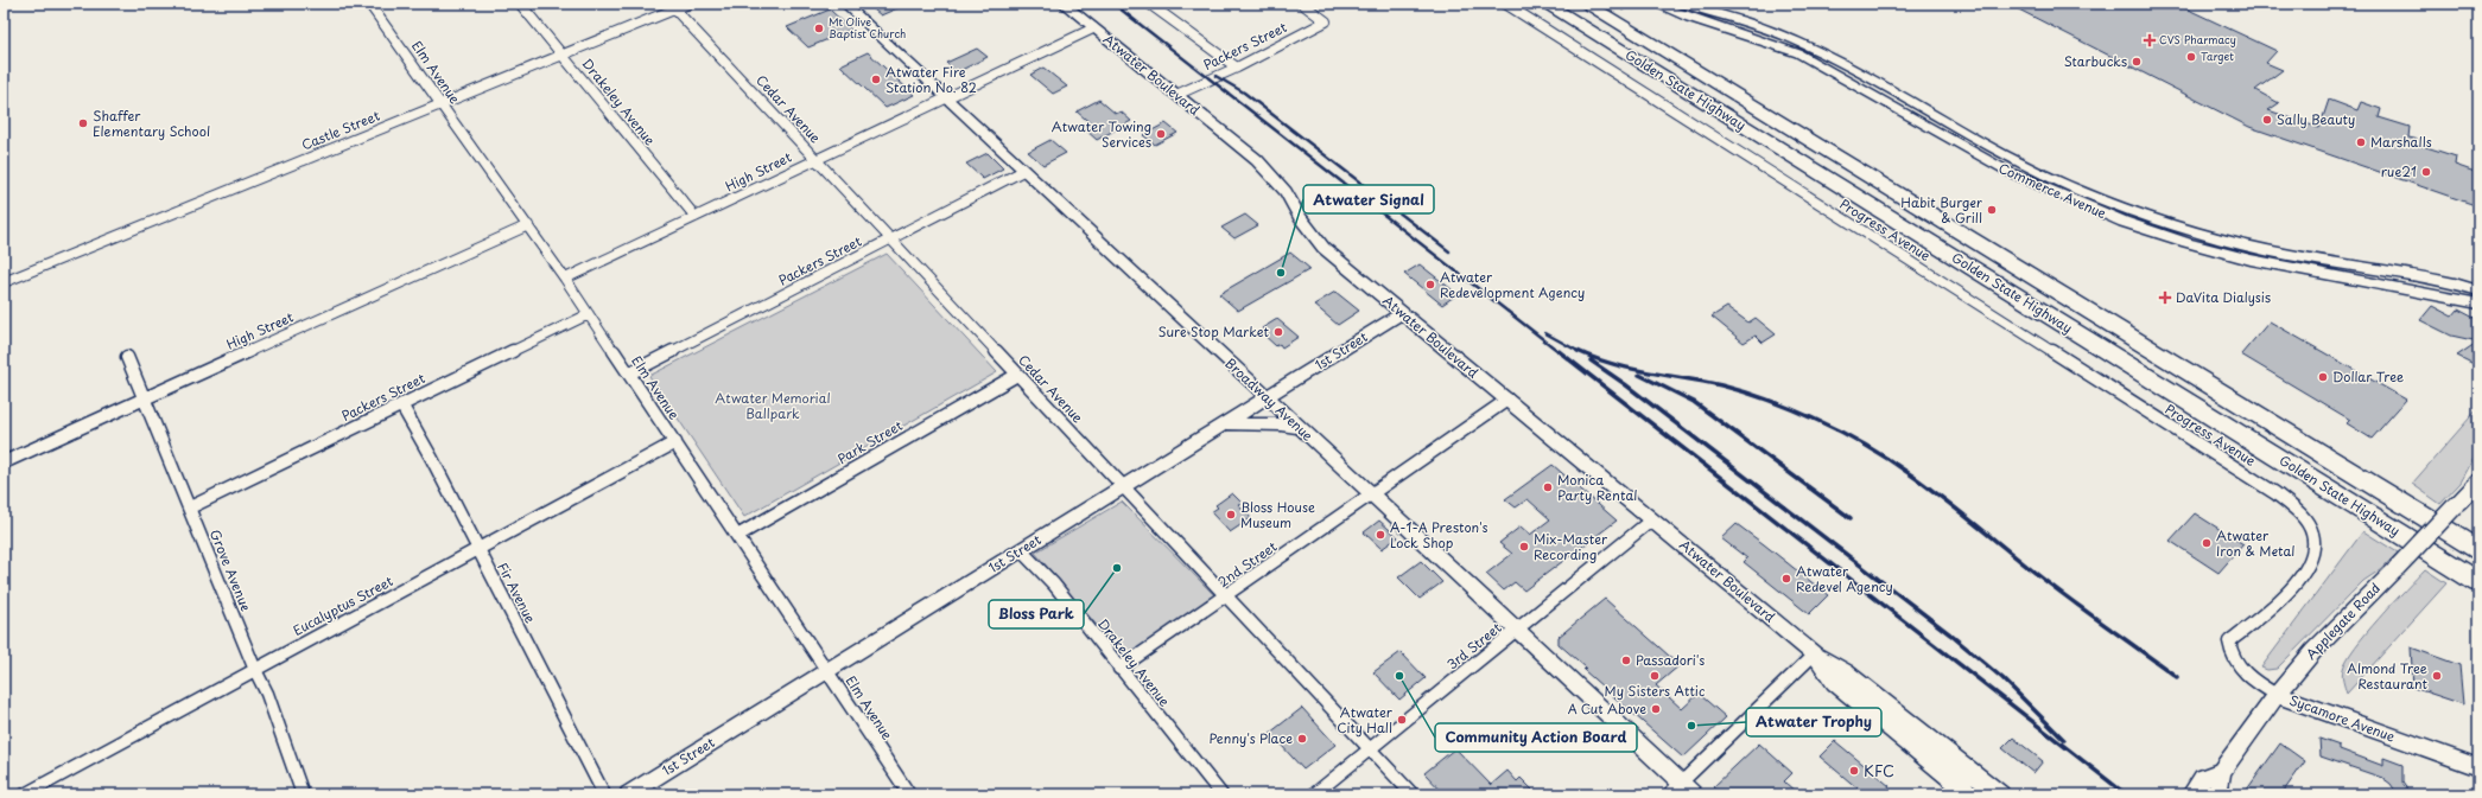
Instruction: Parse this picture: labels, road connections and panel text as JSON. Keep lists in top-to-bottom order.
{
  "streets": {
    "highway": ["Golden State Highway"],
    "main road": ["Atwater Boulevard", "Applegate Road", "Sycamore Avenue"],
    "street": [
      "Packers Street",
      "Elm Avenue",
      "Drakeley Avenue",
      "Cedar Avenue",
      "Castle Street",
      "High Street",
      "Commerce Avenue",
      "Progress Avenue",
      "1st Street",
      "Broadway Avenue",
      "Park Street",
      "2nd Street",
      "Grove Avenue",
      "Fir Avenue",
      "Eucalyptus Street",
      "3rd Street"
    ]
  },
  "crossings": [
    ["Packers Street", "Elm Avenue"],
    ["Packers Street", "Atwater Boulevard"],
    ["Packers Street", "Cedar Avenue"],
    ["Packers Street", "Broadway Avenue"],
    ["Packers Street", "Grove Avenue"],
    ["Packers Street", "Fir Avenue"],
    ["Elm Avenue", "Castle Street"],
    ["Elm Avenue", "High Street"],
    ["Elm Avenue", "1st Street"],
    ["Elm Avenue", "Park Street"],
    ["Elm Avenue", "Eucalyptus Street"],
    ["Atwater Boulevard", "High Street"],
    ["Atwater Boulevard", "1st Street"],
    ["Atwater Boulevard", "2nd Street"],
    ["Atwater Boulevard", "3rd Street"],
    ["Drakeley Avenue", "Castle Street"],
    ["Drakeley Avenue", "High Street"],
    ["Drakeley Avenue", "1st Street"],
    ["Drakeley Avenue", "2nd Street"],
    ["Cedar Avenue", "Castle Street"],
    ["Cedar Avenue", "High Street"],
    ["Cedar Avenue", "1st Street"],
    ["Cedar Avenue", "Park Street"],
    ["Cedar Avenue", "2nd Street"],
    ["Cedar Avenue", "3rd Street"],
    ["High Street", "Broadway Avenue"],
    ["High Street", "Grove Avenue"],
    ["Progress Avenue", "Sycamore Avenue"],
    ["1st Street", "Broadway Avenue"],
    ["Broadway Avenue", "2nd Street"],
    ["Broadway Avenue", "3rd Street"],
    ["Grove Avenue", "Eucalyptus Street"],
    ["Fir Avenue", "Eucalyptus Street"],
    ["Applegate Road", "Sycamore Avenue"]
  ],
  "parks": ["Atwater Memorial Ballpark"],
  "places": {
    "other": [
      "Mt Olive Baptist Church",
      "Target",
      "Starbucks",
      "Atwater Fire Station No. 82",
      "Sally Beauty",
      "Shaffer Elementary School",
      "Atwater Towing Services",
      "Marshalls",
      "rue21",
      "Habit Burger & Grill",
      "Atwater Signal",
      "Atwater Redevelopment Agency",
      "Sure Stop Market",
      "Dollar Tree",
      "Monica Party Rental",
      "Bloss House Museum",
      "A-1-A Preston's Lock Shop",
      "Atwater Iron & Metal",
      "Mix-Master Recording",
      "Bloss Park",
      "Atwater Redevel Agency",
      "Passadori's",
      "Community Action Board",
      "My Sisters Attic",
      "Almond Tree Restaurant",
      "A Cut Above",
      "Atwater City Hall",
      "Atwater Trophy",
      "Penny's Place",
      "KFC"
    ],
    "health": ["CVS Pharmacy", "DaVita Dialysis"]
  }
}
